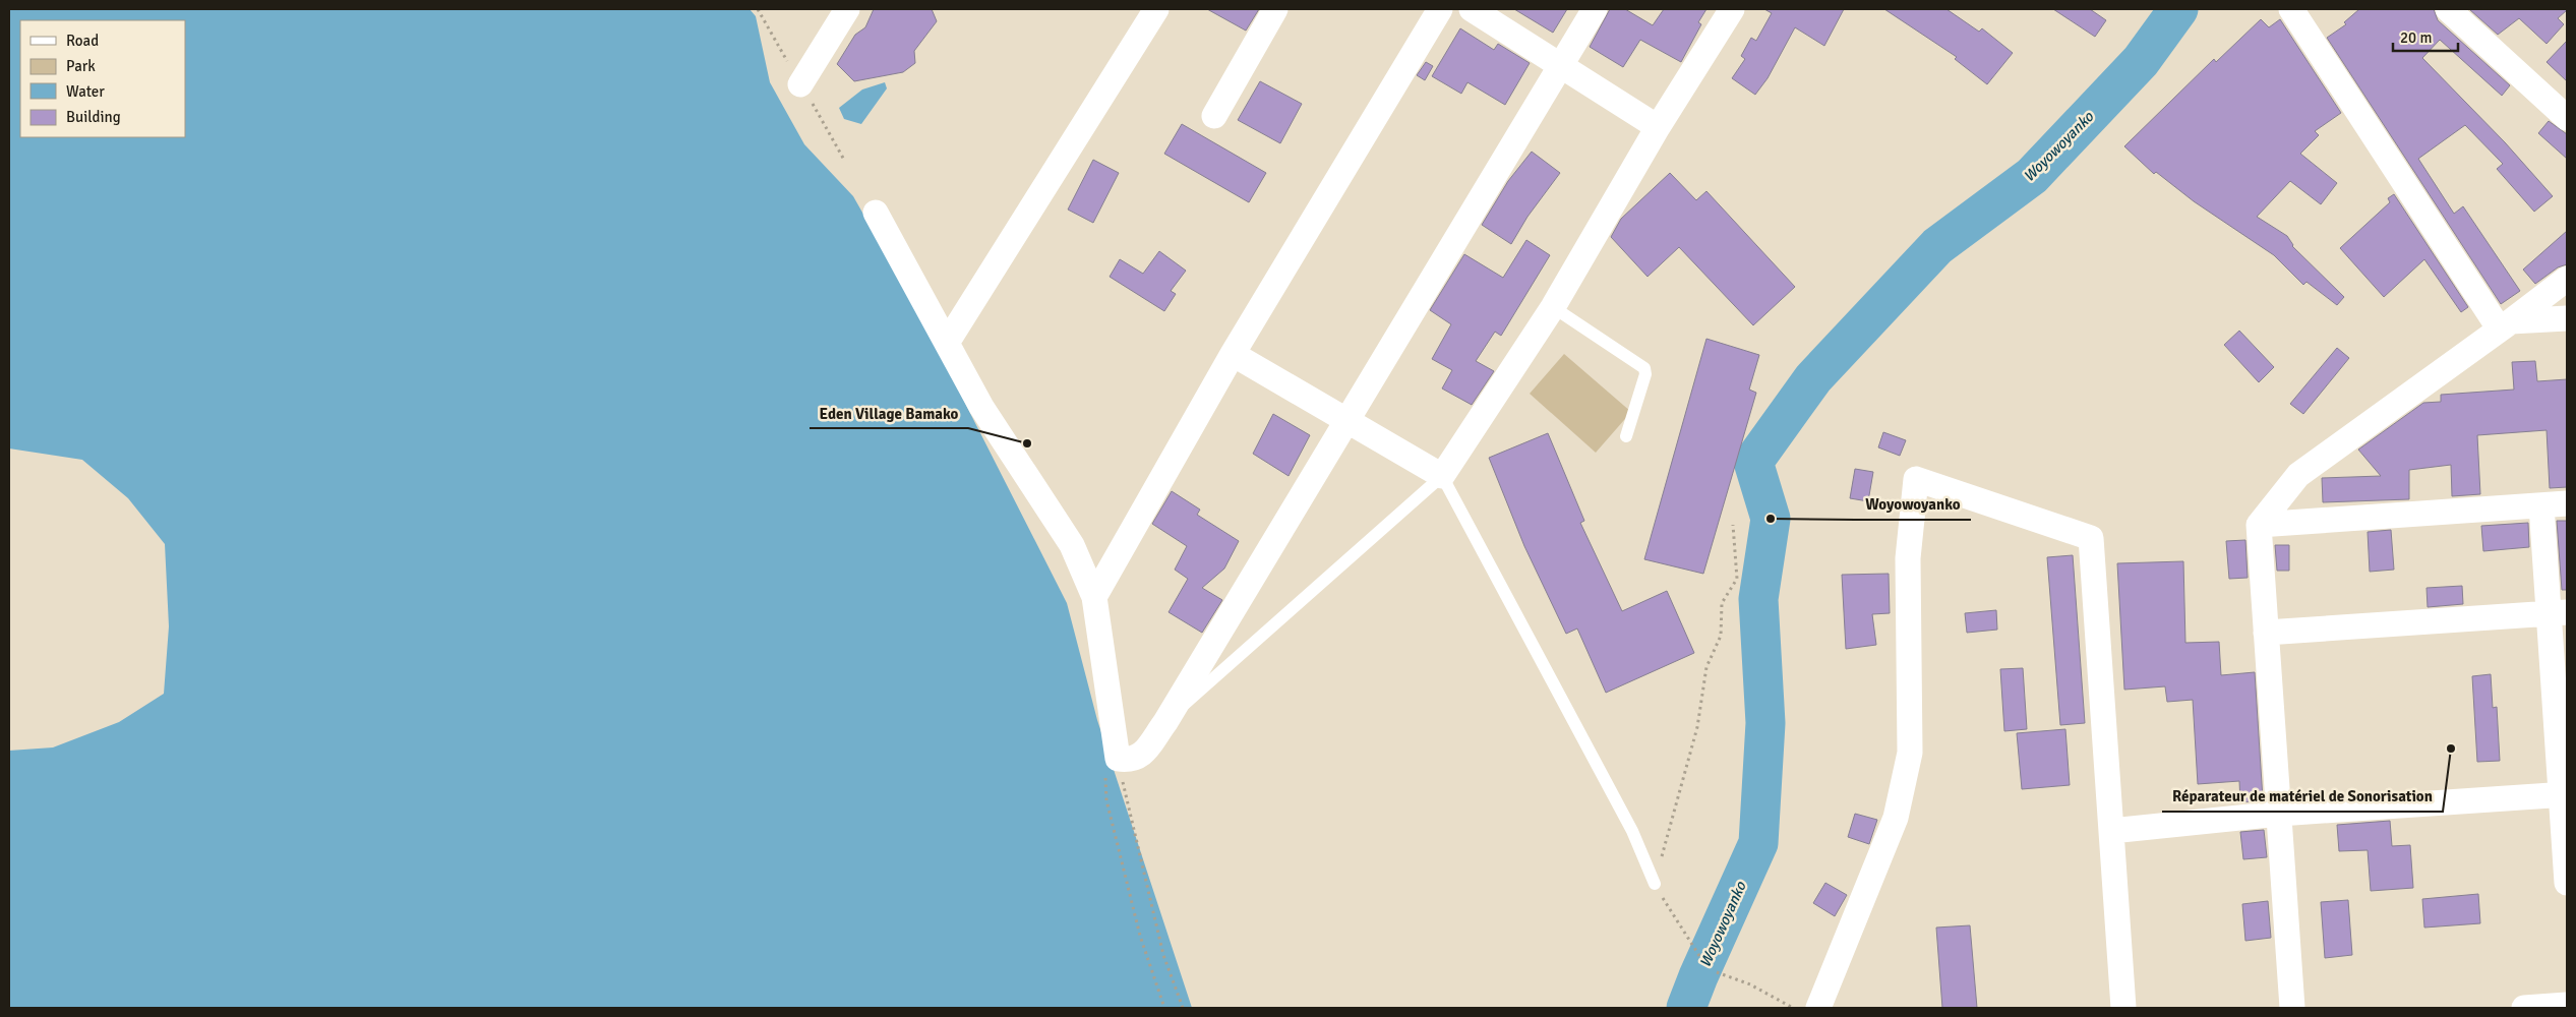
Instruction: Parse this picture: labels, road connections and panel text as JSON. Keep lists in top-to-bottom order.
{
  "water": ["Woyowoyanko"],
  "places": ["Eden Village Bamako", "Woyowoyanko", "Réparateur de matériel de Sonorisation"],
  "legend": [
    "Road",
    "Park",
    "Water",
    "Building"
  ],
  "scale_bar": "20 m"
}
